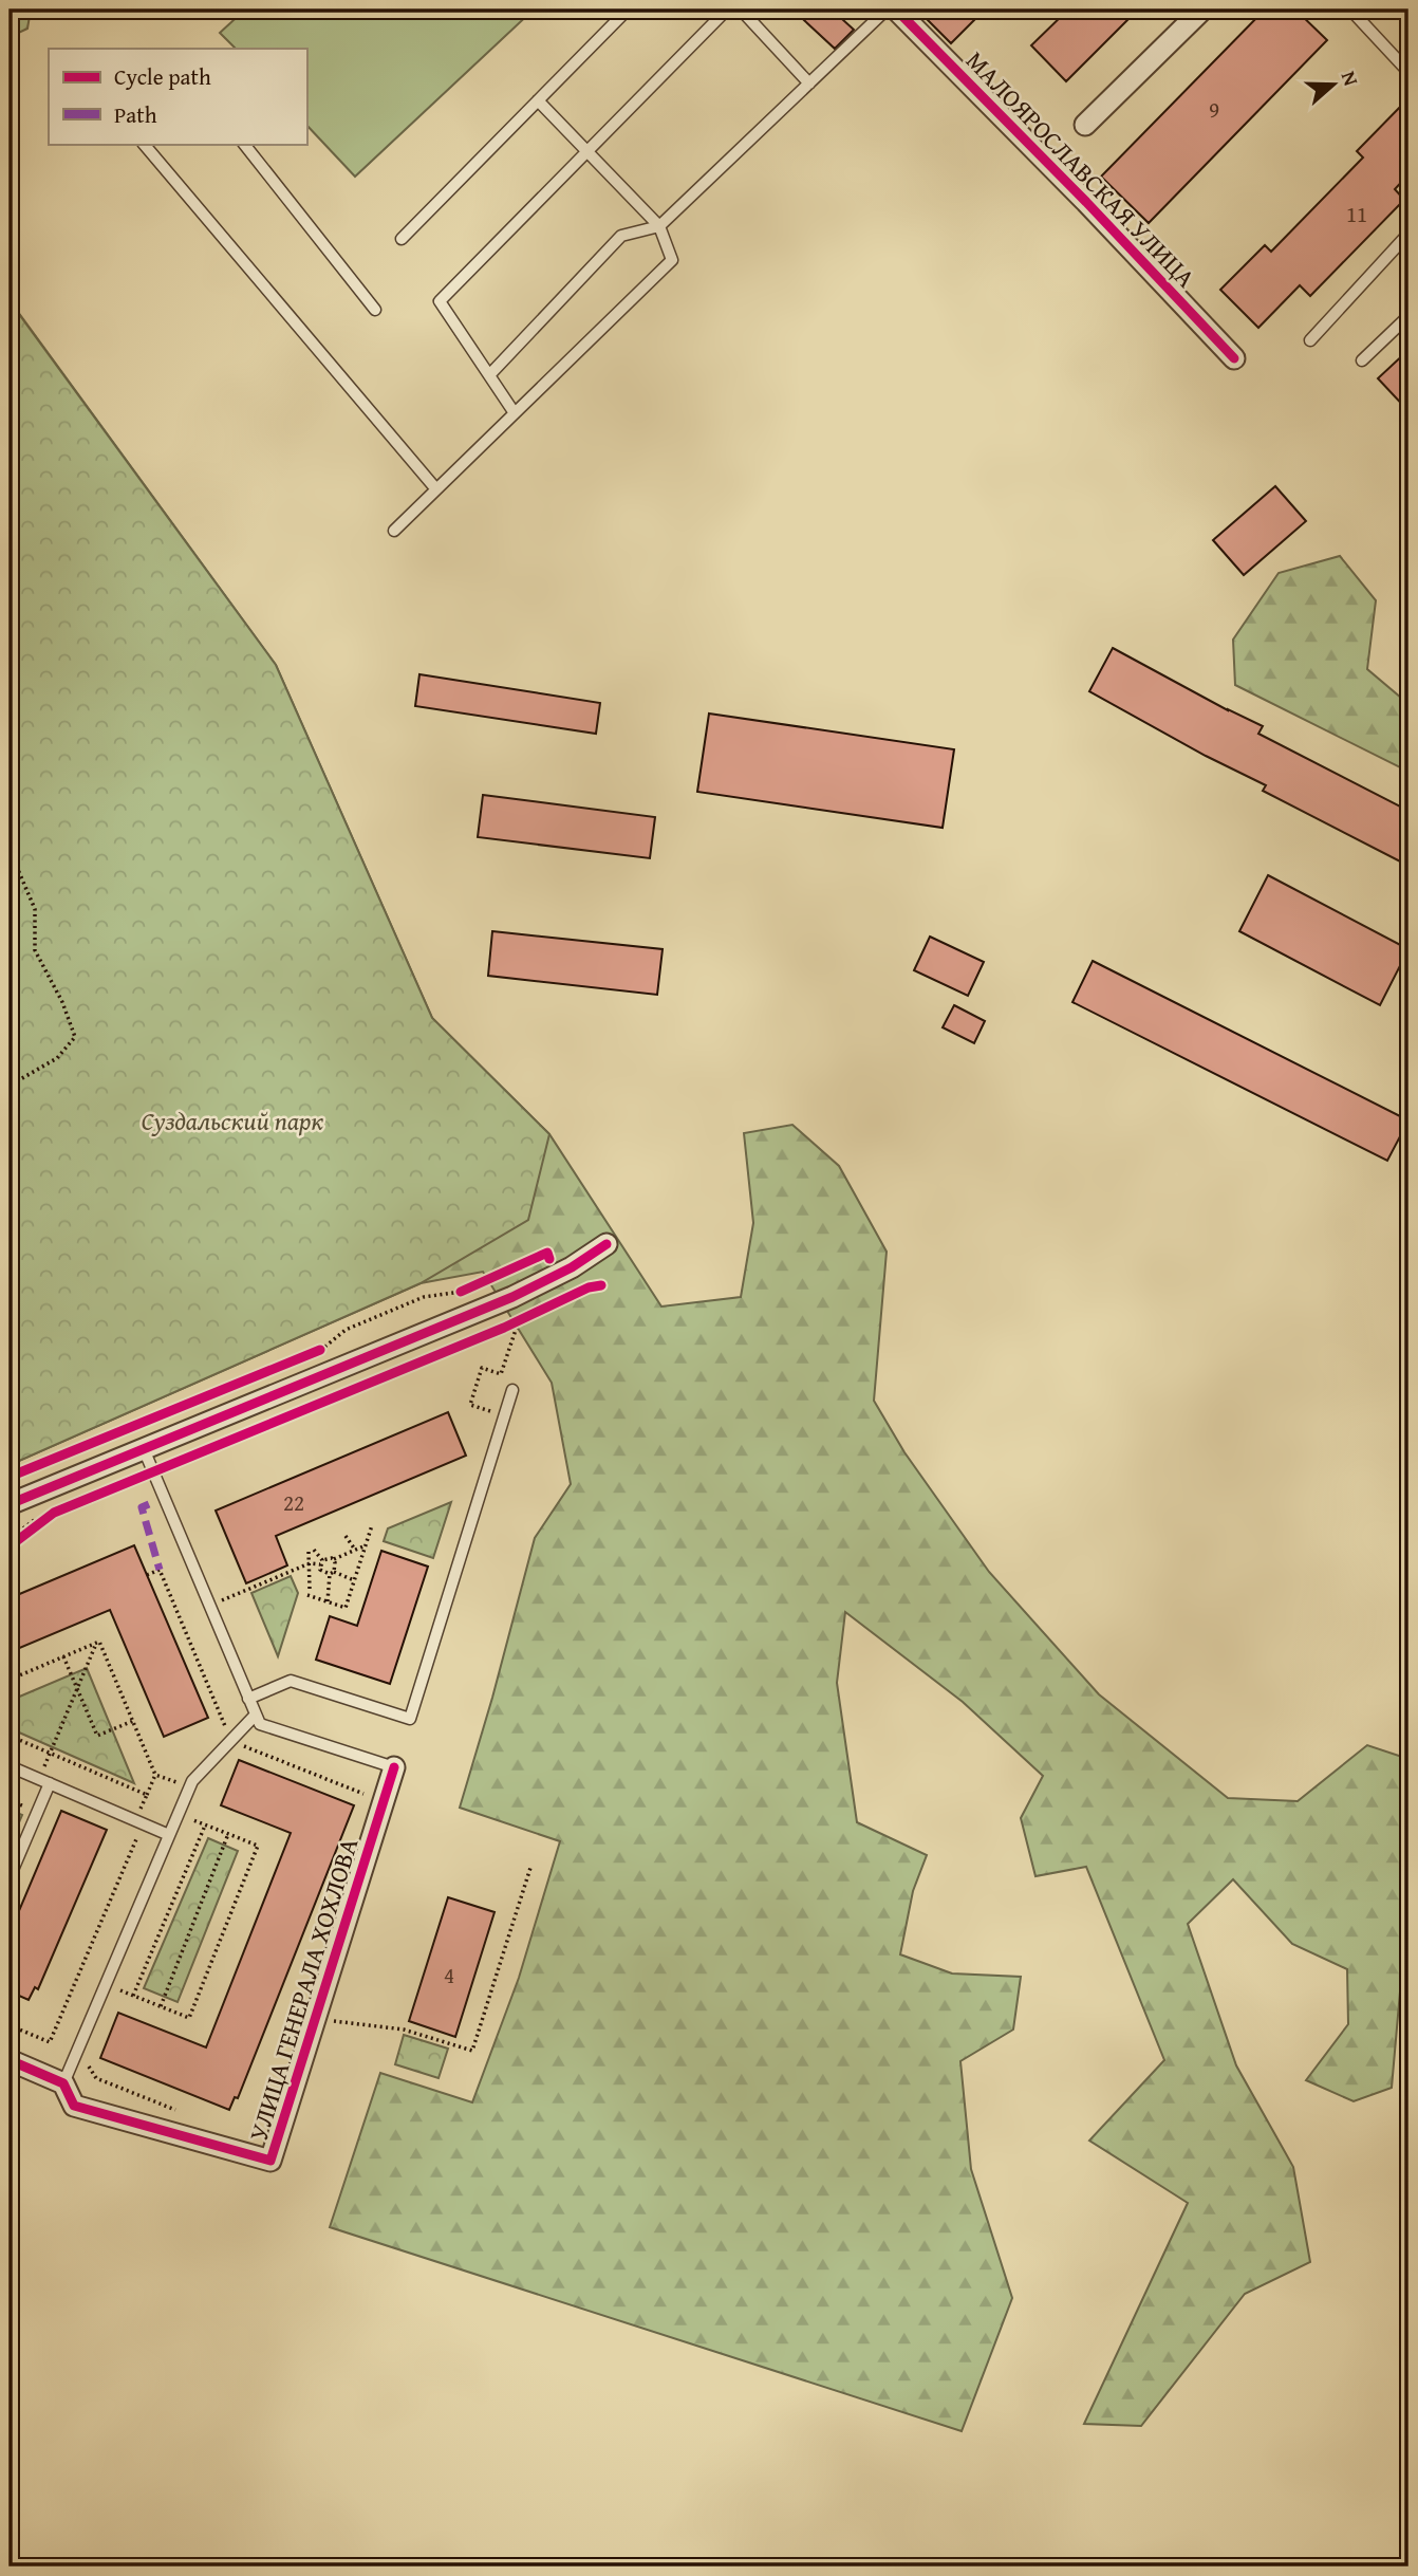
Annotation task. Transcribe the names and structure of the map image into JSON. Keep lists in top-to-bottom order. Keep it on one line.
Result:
{"streets":{"street":["МАЛОЯРОСЛАВСКАЯ УЛИЦА","УЛИЦА ГЕНЕРАЛА ХОХЛОВА"]},"parks":["Суздальский парк"],"house_numbers":["9","11","22","4"],"legend":["Cycle path","Path"],"north":"right"}
